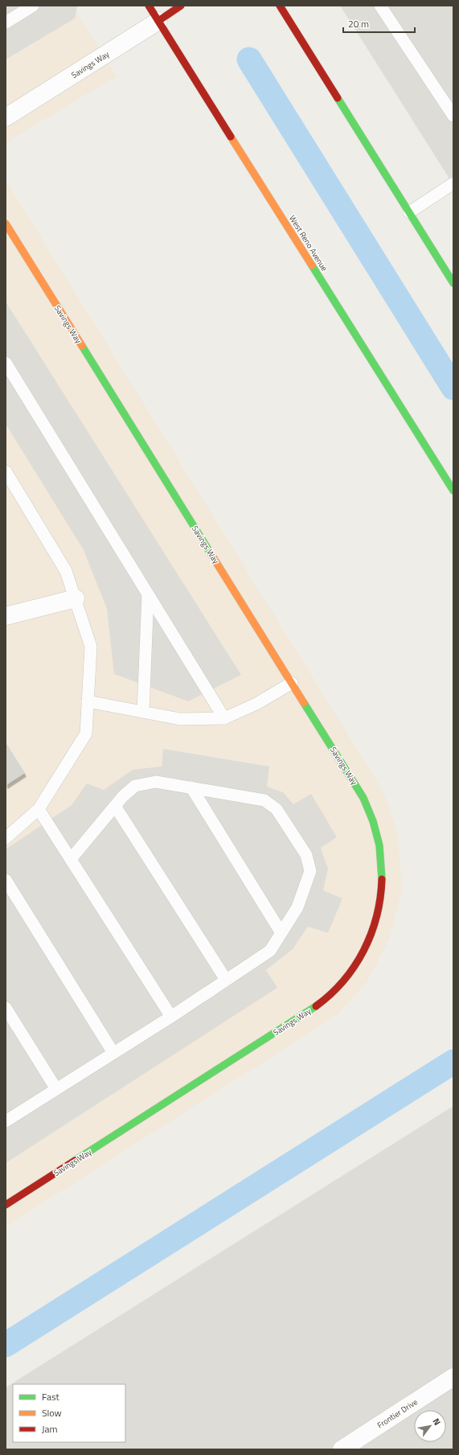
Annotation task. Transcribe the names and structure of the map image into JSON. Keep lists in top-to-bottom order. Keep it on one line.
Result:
{"streets":{"street":["Savings Way","West Reno Avenue","Frontier Drive"]},"crossings":[["Savings Way","West Reno Avenue"]],"legend":["Fast","Slow","Jam"],"scale_bar":"20 m","north":"top right"}
